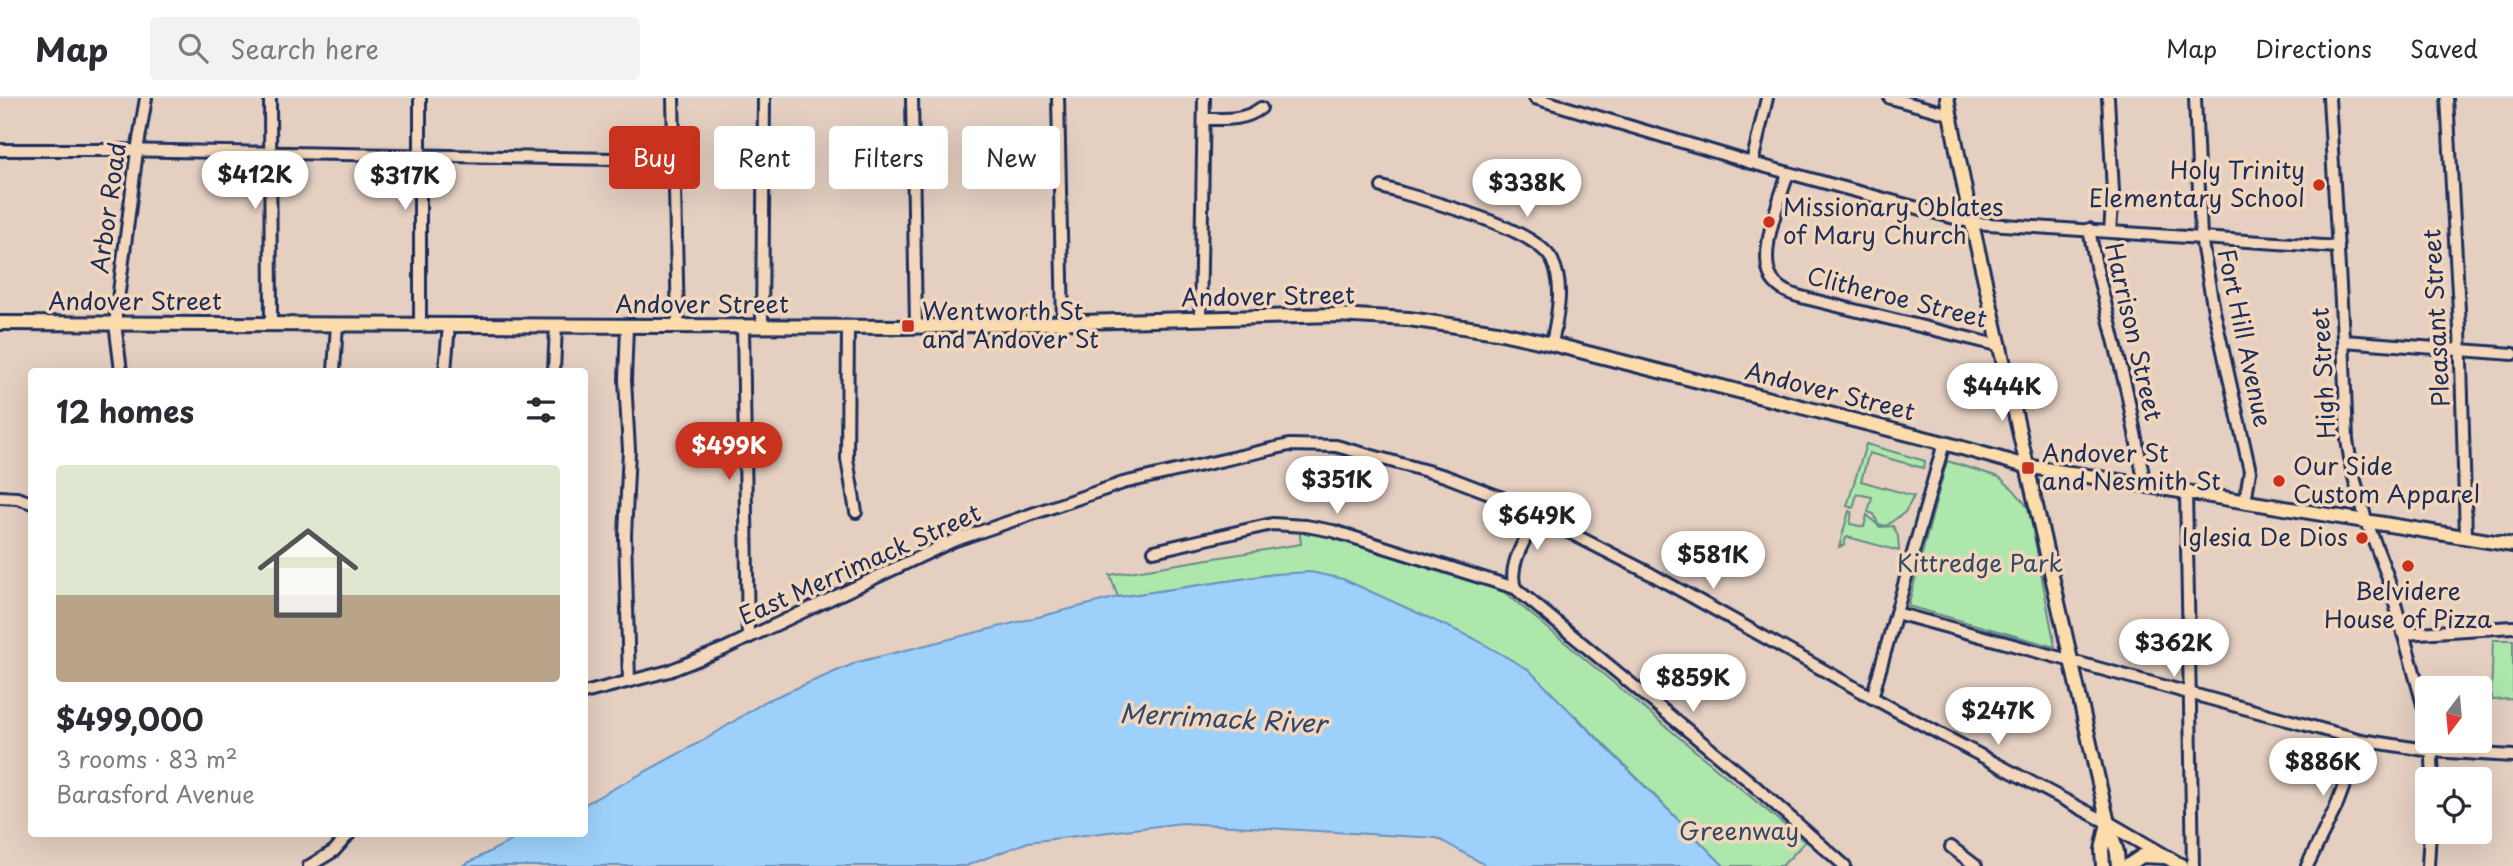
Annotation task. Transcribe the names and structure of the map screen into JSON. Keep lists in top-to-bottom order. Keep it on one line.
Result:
{"streets":{"main road":["Andover Street","East Merrimack Street"],"street":["Arbor Road","Clitheroe Street","Pleasant Street","Harrison Street","Fort Hill Avenue","High Street"]},"crossings":[["Arbor Road","Andover Street"],["Andover Street","Pleasant Street"],["Andover Street","Harrison Street"],["Andover Street","Fort Hill Avenue"],["Andover Street","High Street"]],"water":["Merrimack River"],"parks":["Kittredge Park","Greenway"],"places":{"other":["Holy Trinity Elementary School","Missionary Oblates of Mary Church","Our Side Custom Apparel","Iglesia De Dios","Belvidere House of Pizza"],"transit":["Wentworth St and Andover St","Andover St and Nesmith St"]},"north":"bottom","page":{"header":"Map","search":"Search here","nav":["Map","Directions","Saved"],"chip":["Buy","Rent","Filters","New"],"price":["$412K","$317K","$338K","$444K","$499K","$351K","$649K","$581K","$362K","$859K","$247K","$886K"],"heading":"12 homes","list":[{"name":"$499,000","note":"3 rooms · 83 m² · Barasford Avenue"}]}}
